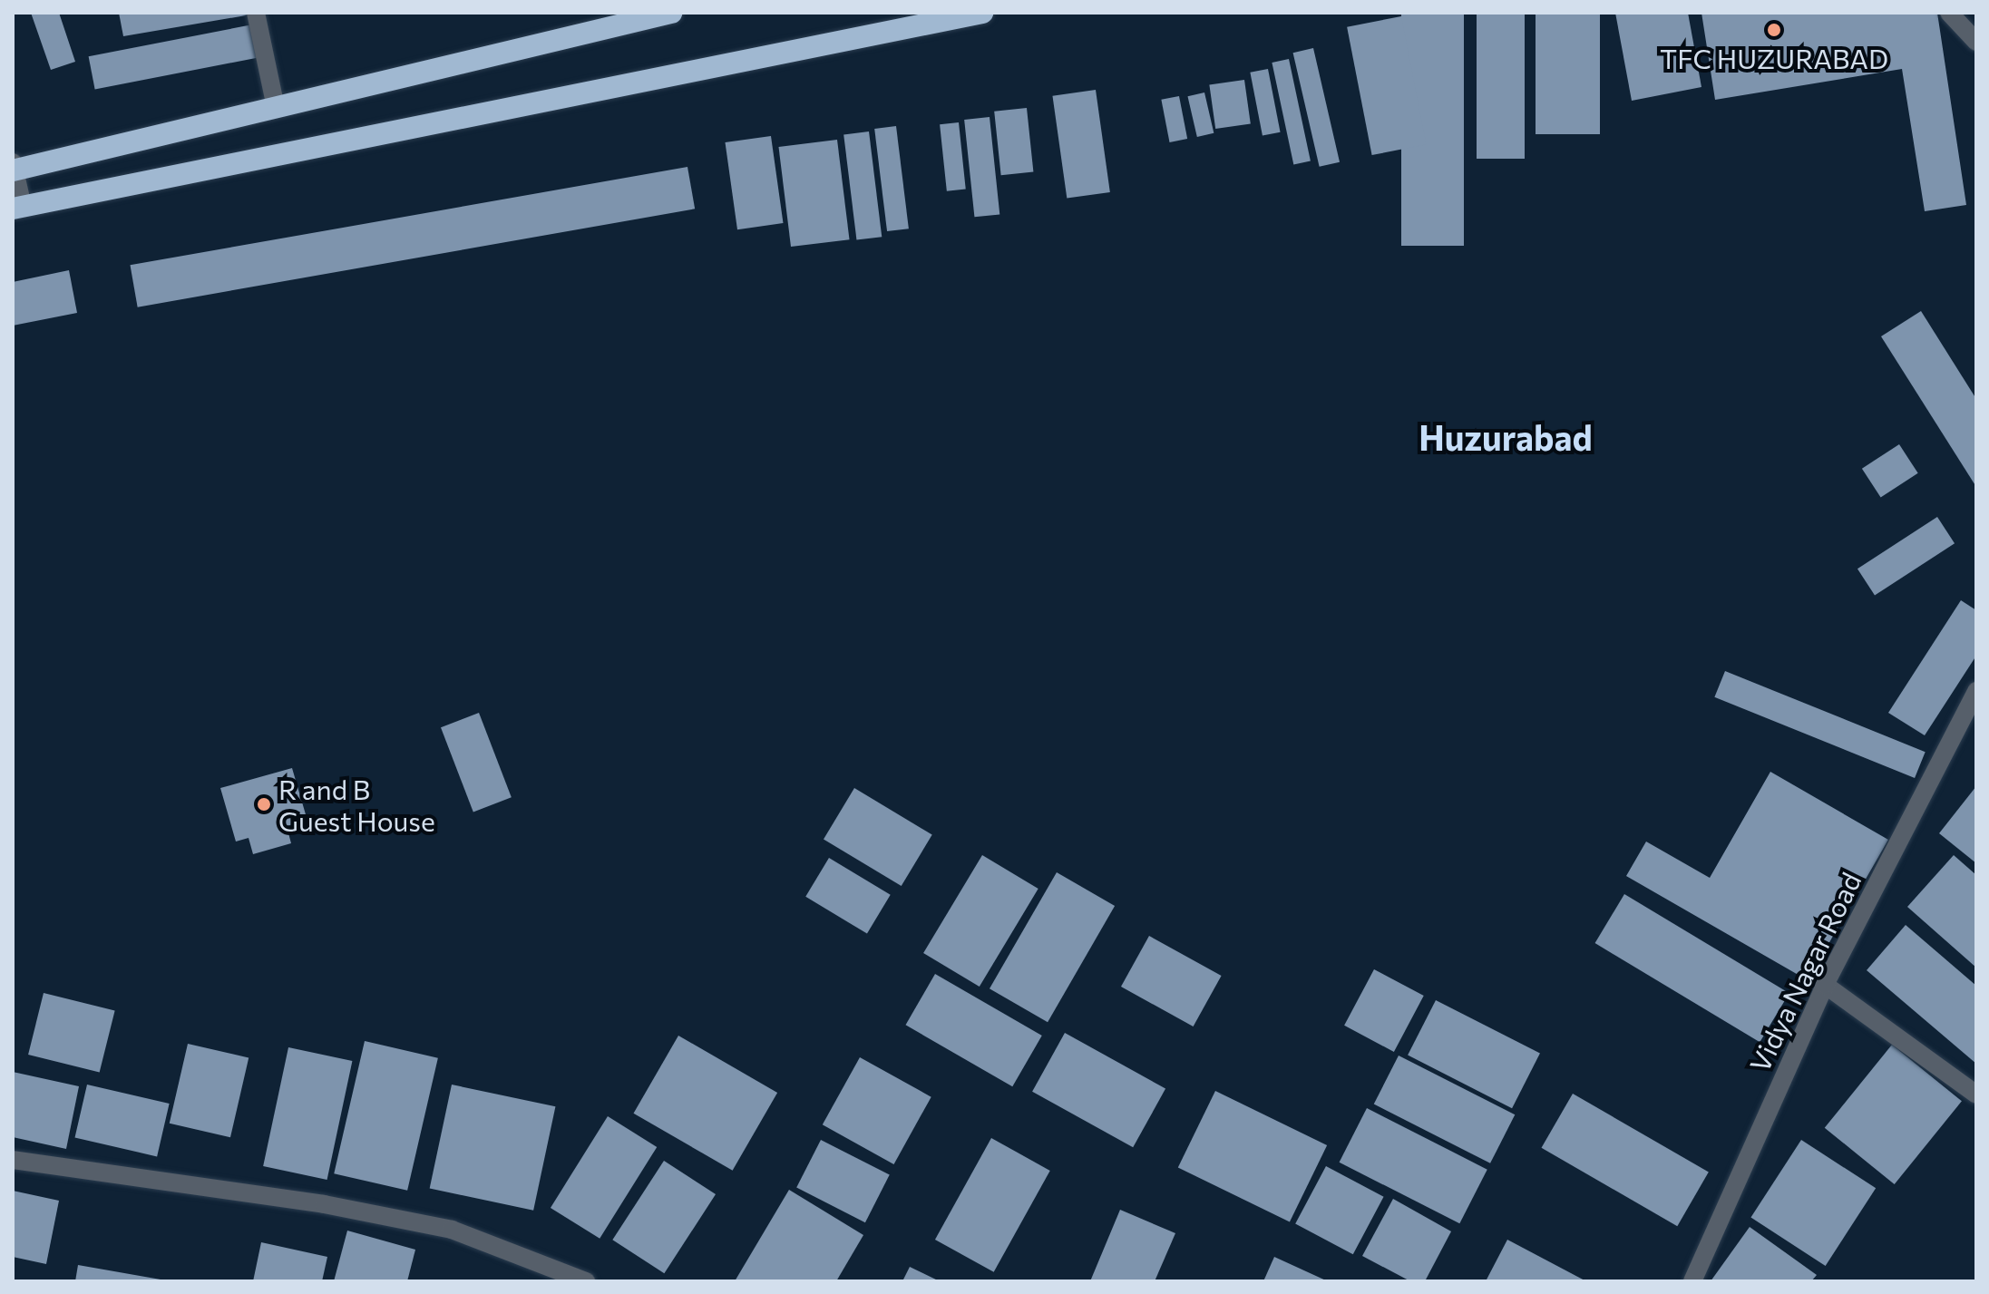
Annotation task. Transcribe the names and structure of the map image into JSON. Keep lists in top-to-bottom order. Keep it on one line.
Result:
{"streets":{"street":["Vidya Nagar Road"]},"districts":["Huzurabad"],"places":["TFC HUZURABAD","R and B Guest House"]}
